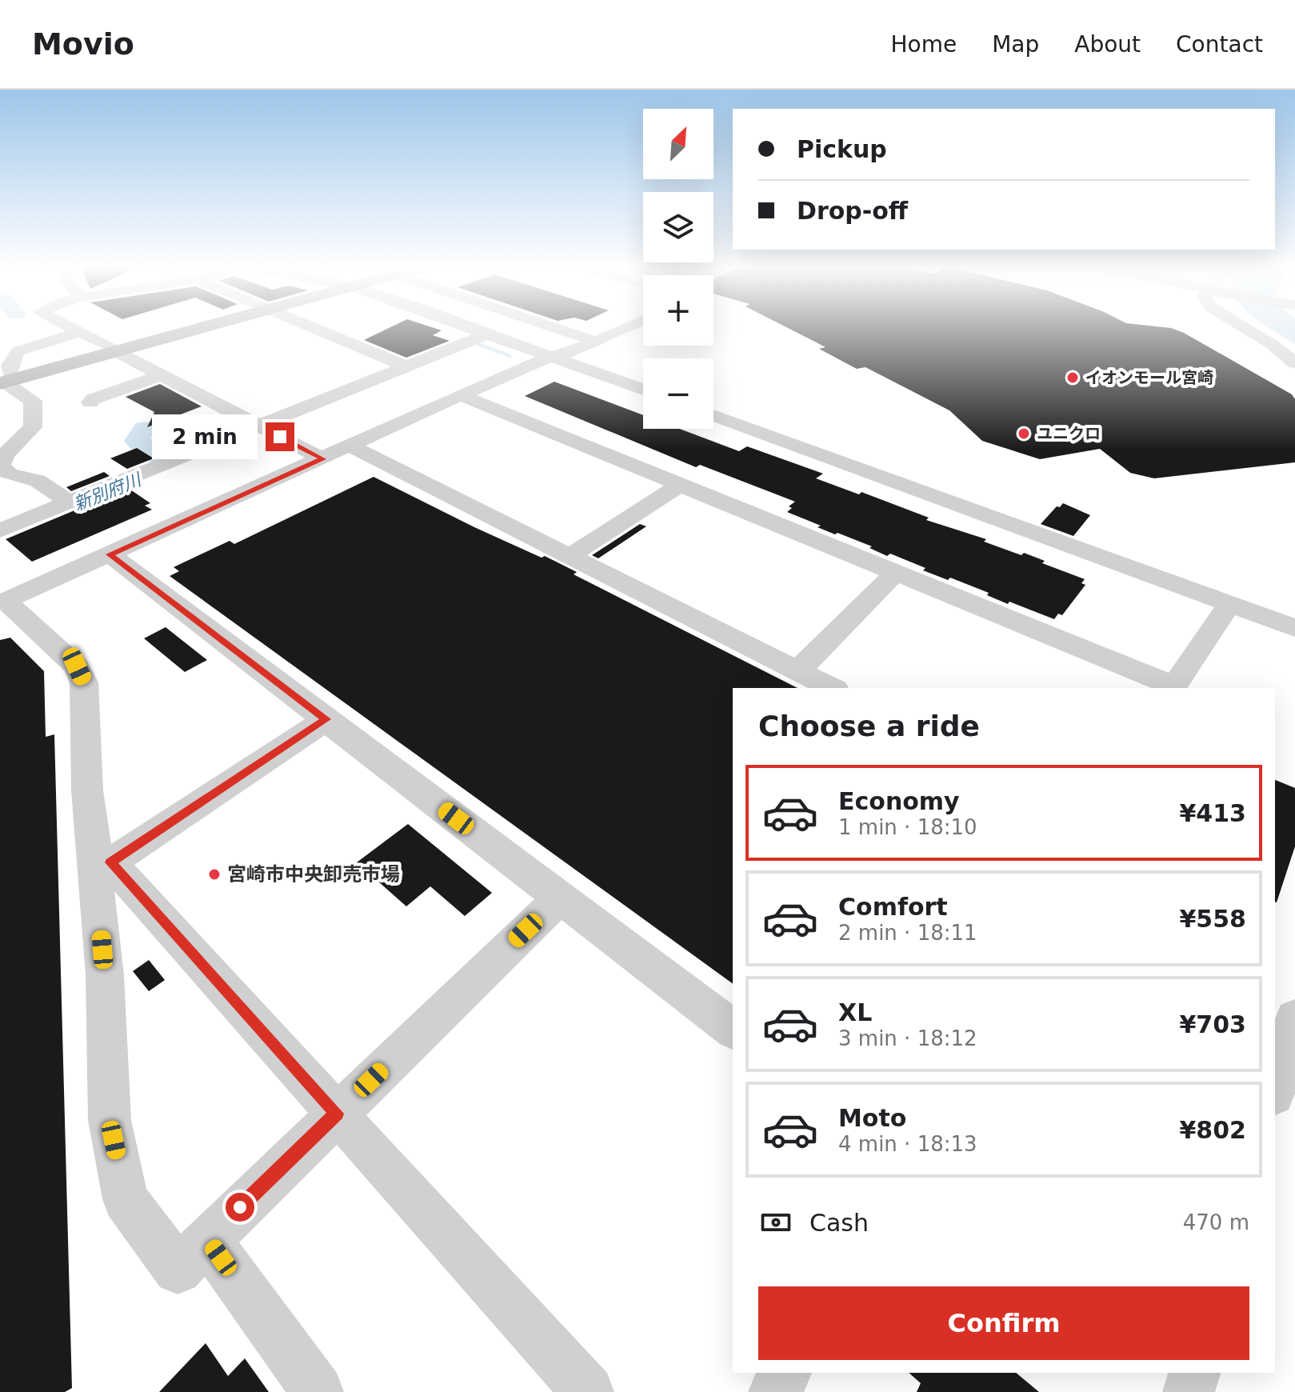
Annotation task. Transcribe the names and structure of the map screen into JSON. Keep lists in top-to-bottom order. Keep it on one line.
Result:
{"water":["新別府川"],"places":["イオンモール宮崎","ユニクロ","宮崎市中央卸売市場"],"north":"top right","page":{"header":"Movio","nav":["Home","Map","About","Contact"],"map_buttons":["+","−"],"banner":["Pickup","Drop-off"],"bubble":"2 min","heading":"Choose a ride","list":[{"name":"Economy","note":"1 min · 18:10","value":"¥413"},{"name":"Comfort","note":"2 min · 18:11","value":"¥558"},{"name":"XL","note":"3 min · 18:12","value":"¥703"},{"name":"Moto","note":"4 min · 18:13","value":"¥802"}],"pay":["Cash","470 m"],"buttons":"Confirm"}}
